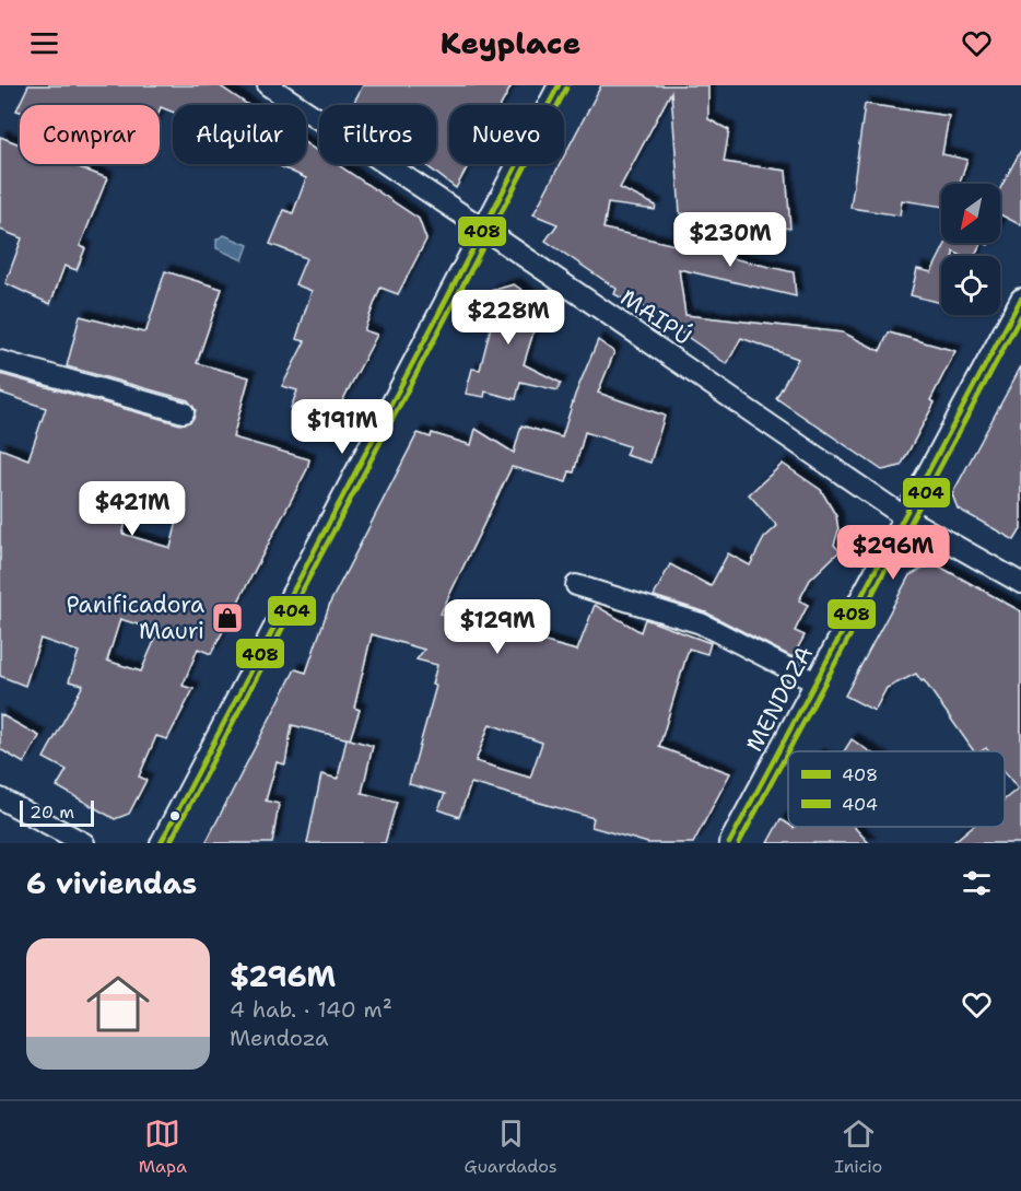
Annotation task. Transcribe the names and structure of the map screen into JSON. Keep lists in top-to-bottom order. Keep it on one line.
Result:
{"streets":{"street":["MAIPÚ","MENDOZA"]},"crossings":[["MAIPÚ","MENDOZA"]],"places":{"shop":["Panificadora Mauri"]},"lines":["transit line 408","transit line 404"],"legend":["408","404"],"scale_bar":"20 m","north":"bottom left","page":{"header":"Keyplace","chip":["Comprar","Alquilar","Filtros","Nuevo"],"price":["$230M","$228M","$191M","$421M","$296M","$129M"],"scale":"20 m","heading":"6 viviendas","list":[{"name":"$296M","note":"4 hab. · 140 m² · Mendoza"}],"tabs":["Mapa","Guardados","Inicio"]}}
